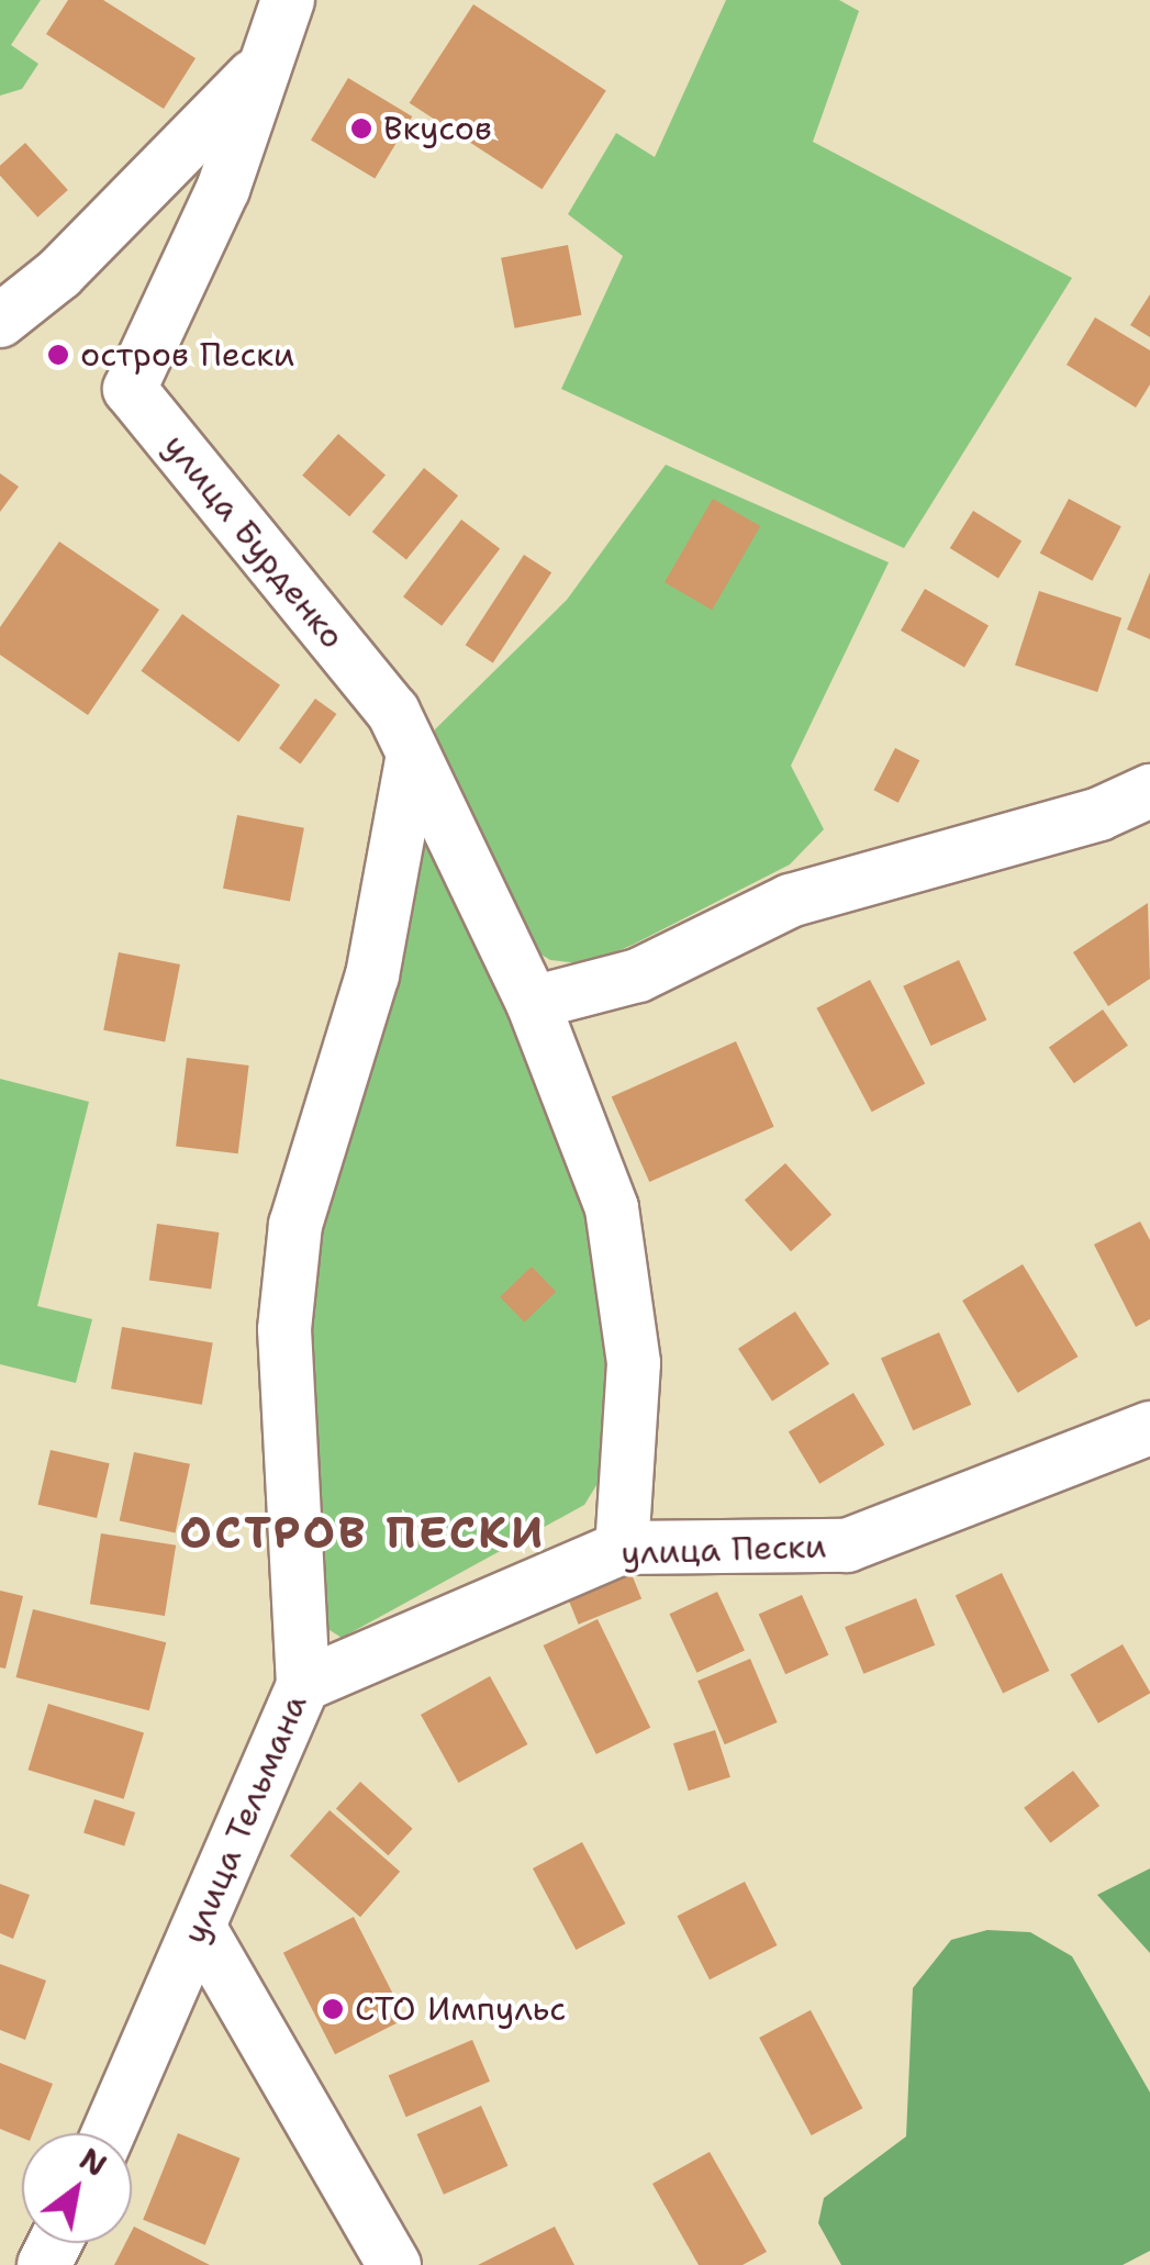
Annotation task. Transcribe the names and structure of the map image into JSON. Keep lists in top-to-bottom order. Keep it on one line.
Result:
{"streets":{"street":["улица Бурденко","улица Пески","улица Тельмана"]},"crossings":[["улица Бурденко","улица Пески"],["улица Бурденко","улица Тельмана"],["улица Пески","улица Тельмана"]],"districts":["ОСТРОВ ПЕСКИ"],"places":["Вкусов","остров Пески","СТО Импульс"],"north":"top right"}
